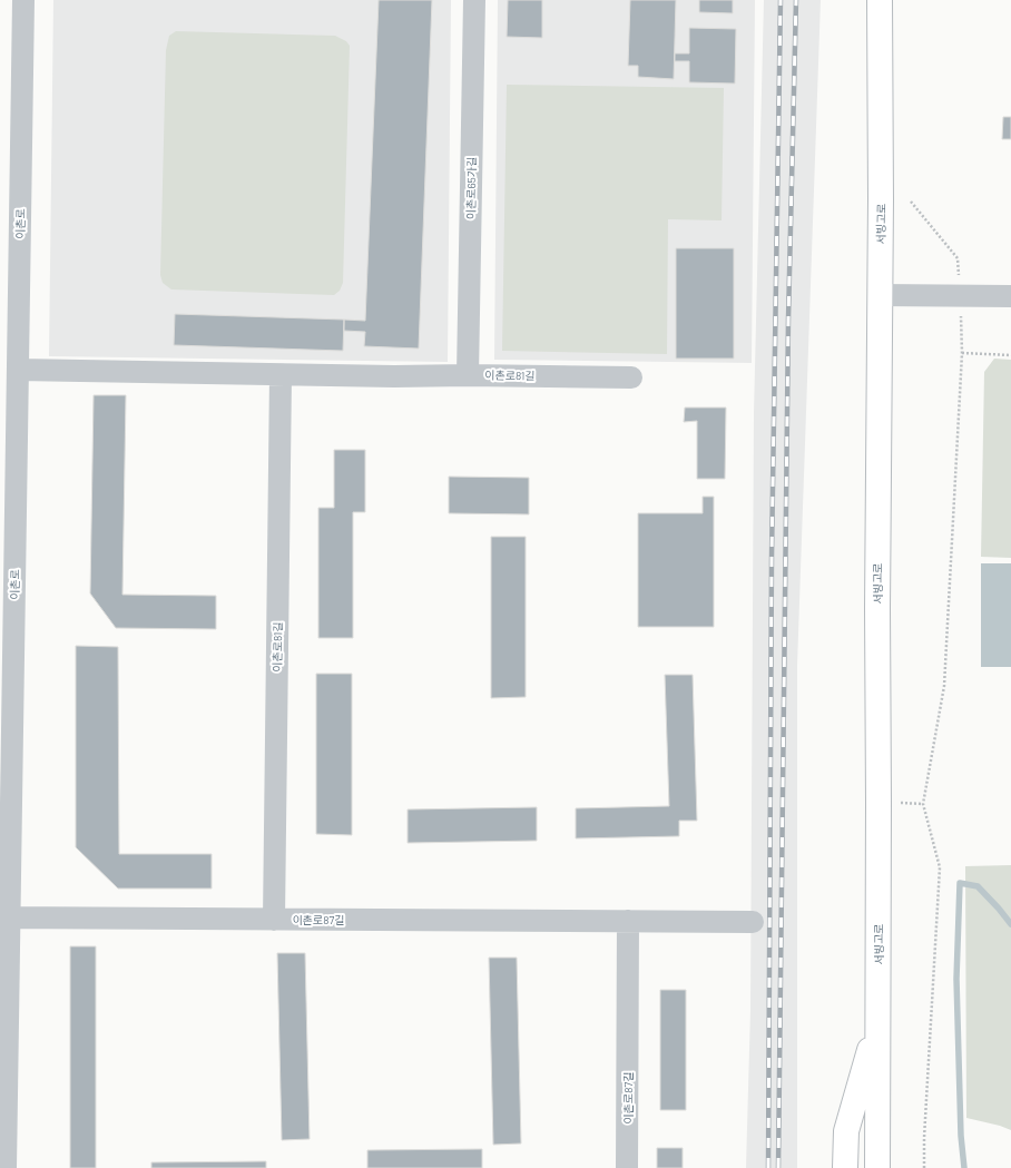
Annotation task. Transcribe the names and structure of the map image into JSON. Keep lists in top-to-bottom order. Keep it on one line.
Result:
{"streets":{"main road":["서빙고로"],"street":["이촌로65가길","이촌로","이촌로81길","이촌로87길"]},"crossings":[["이촌로65가길","이촌로81길"],["이촌로","이촌로81길"],["이촌로","이촌로87길"],["이촌로81길","이촌로87길"]]}
